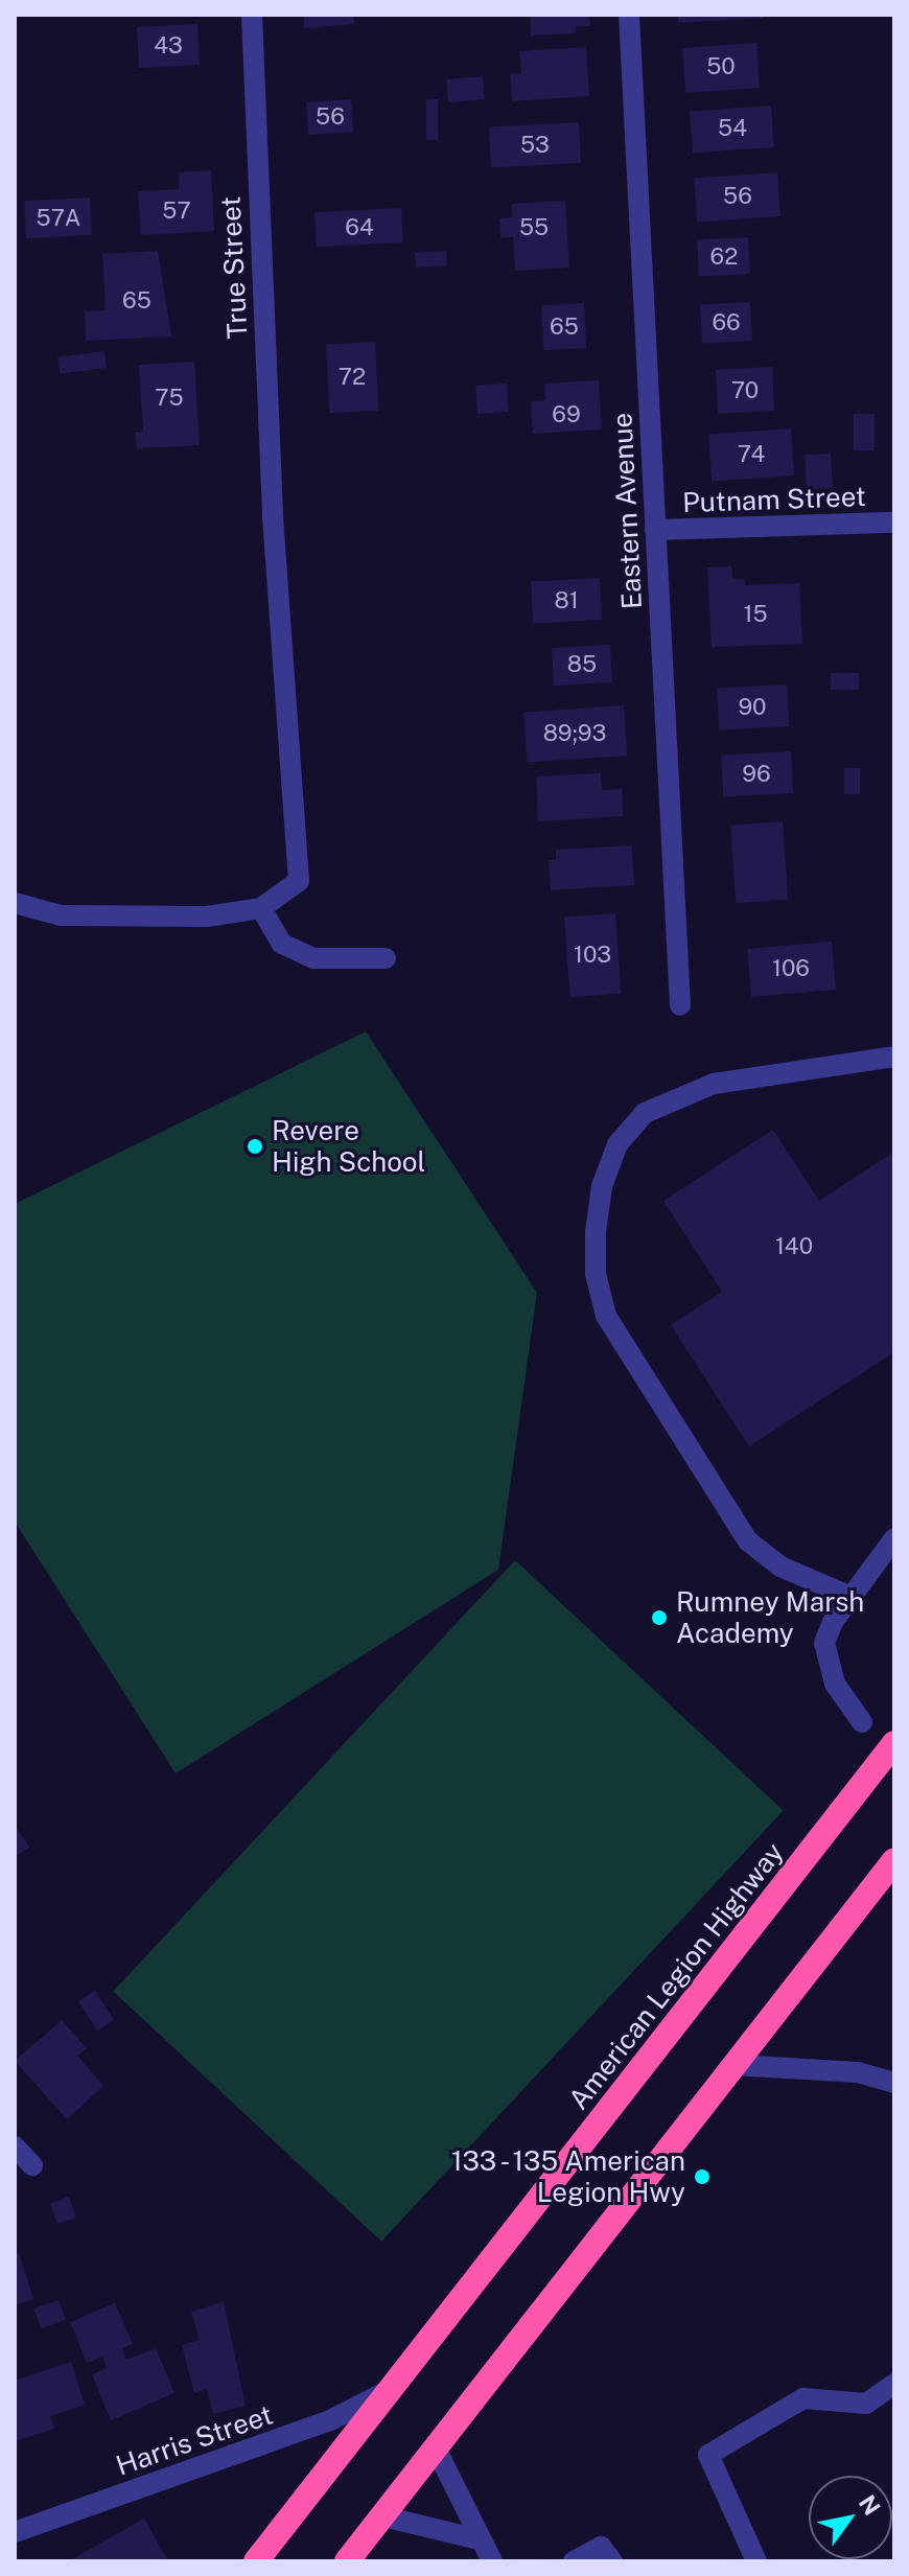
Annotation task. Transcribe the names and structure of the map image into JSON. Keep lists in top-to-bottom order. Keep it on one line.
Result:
{"streets":{"highway":["American Legion Highway"],"street":["True Street","Putnam Street","Eastern Avenue","Harris Street"]},"crossings":[["Putnam Street","Eastern Avenue"],["American Legion Highway","Harris Street"]],"places":["Revere High School","Rumney Marsh Academy","133 - 135 American Legion Hwy"],"house_numbers":["43","50","56","54","53","56","57","57A","64","55","62","65","66","65","72","70","75","69","74","81","15","85","90","89;93","96","103","106","140"],"north":"top right"}
